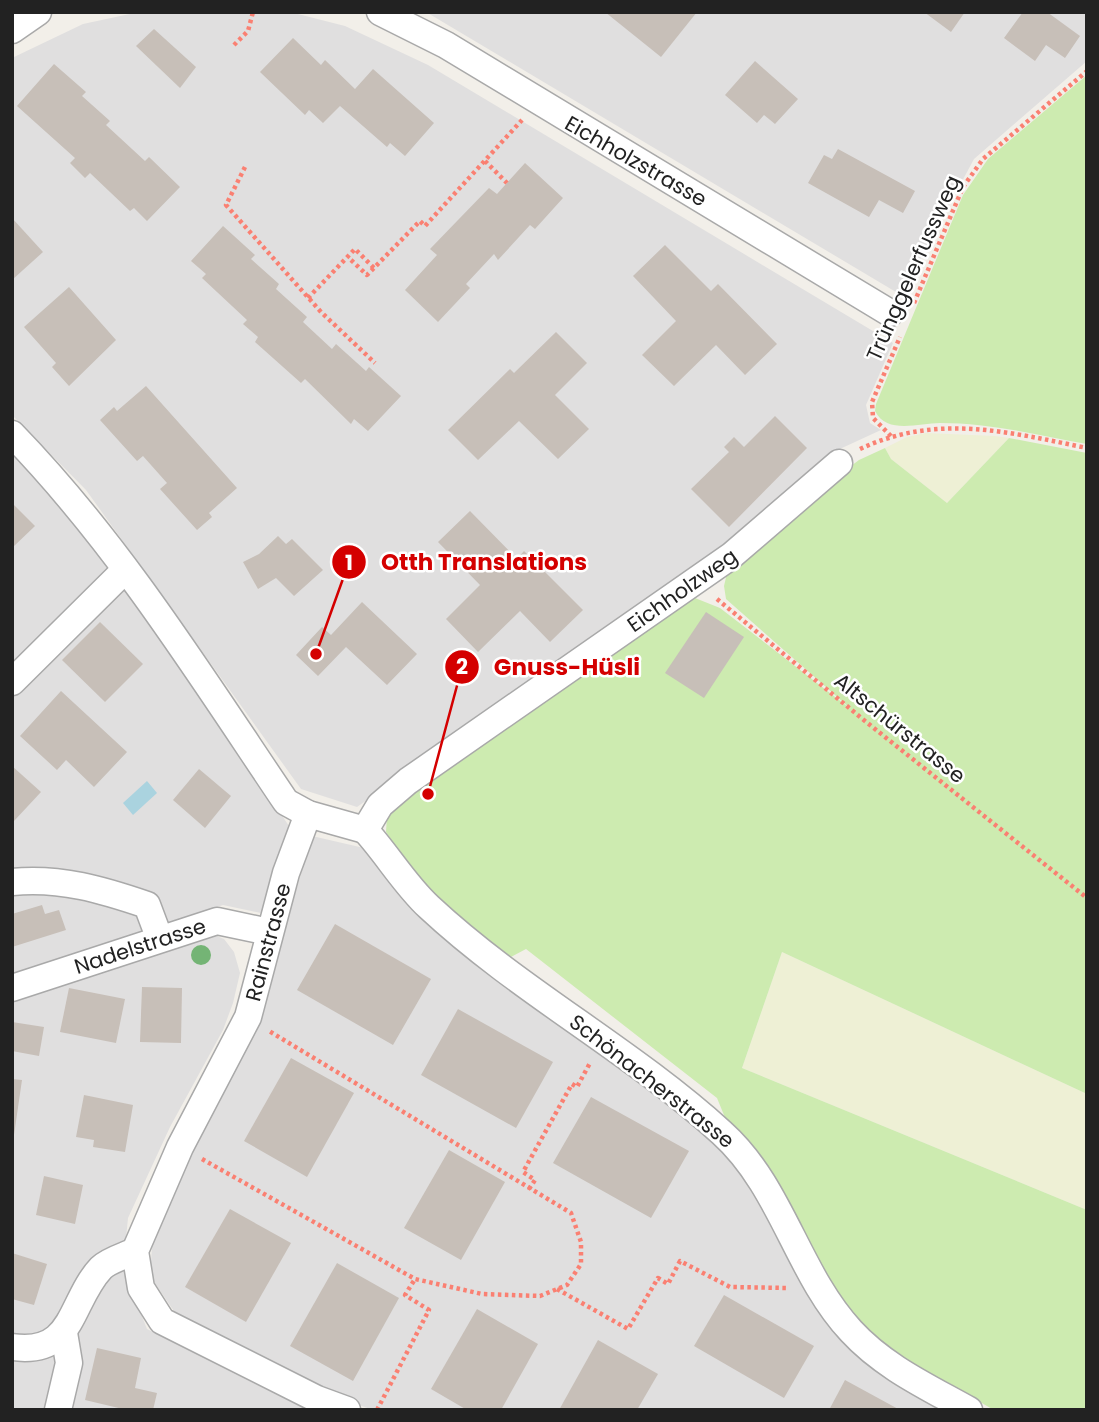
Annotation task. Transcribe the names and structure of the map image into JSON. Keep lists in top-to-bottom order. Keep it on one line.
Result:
{"streets":{"street":["Eichholzstrasse","Eichholzweg","Rainstrasse","Nadelstrasse","Schönacherstrasse"],"path":["Trünggelerfussweg","Altschürstrasse"]},"crossings":[["Eichholzstrasse","Trünggelerfussweg"],["Eichholzweg","Altschürstrasse"],["Eichholzweg","Schönacherstrasse"],["Rainstrasse","Nadelstrasse"]],"places":["Otth Translations","Gnuss-Hüsli"]}
